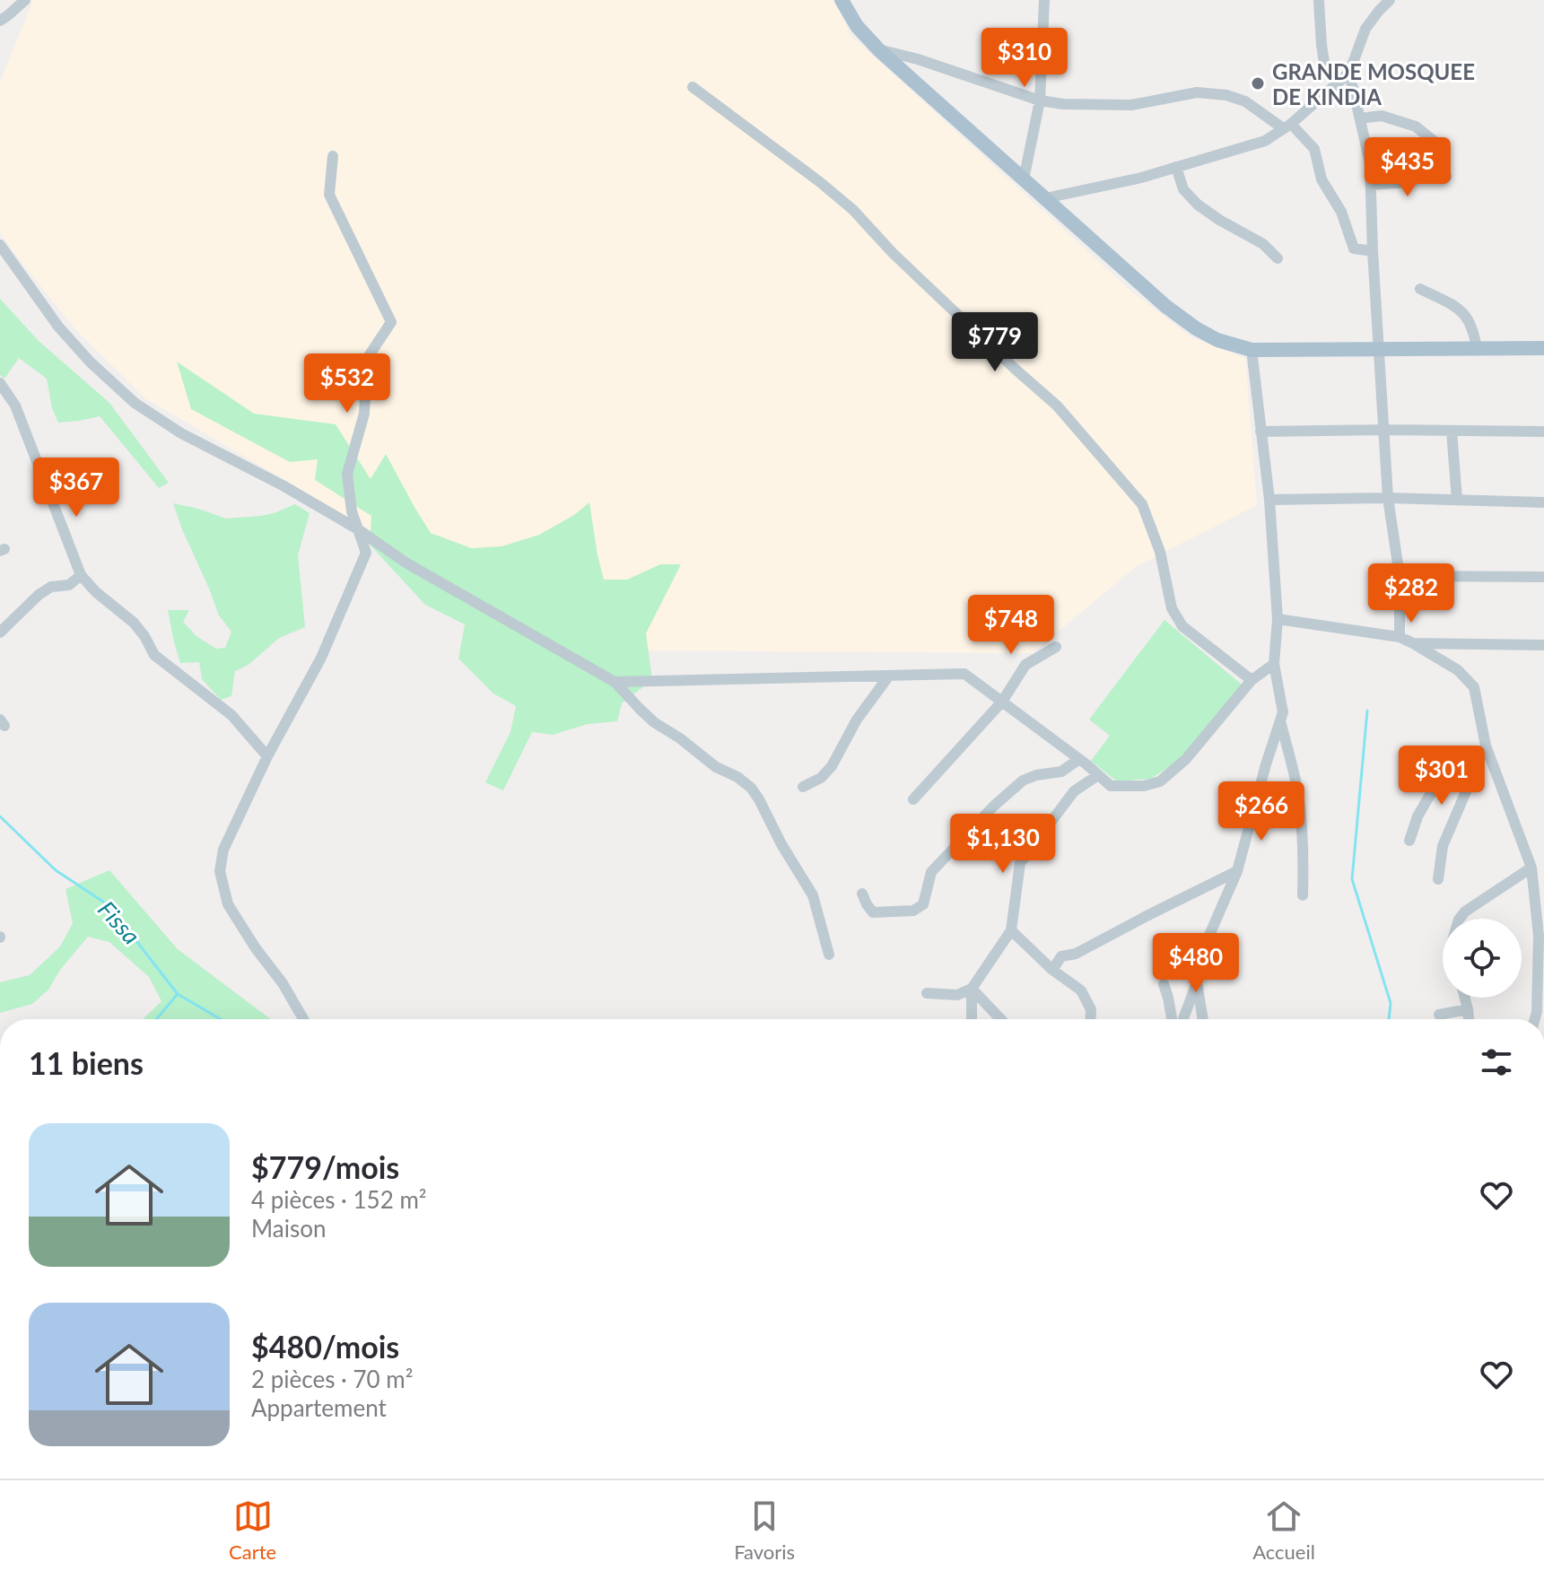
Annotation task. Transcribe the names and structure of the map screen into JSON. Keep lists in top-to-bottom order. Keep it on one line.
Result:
{"water":["Fissa"],"places":["GRANDE MOSQUEE DE KINDIA"],"page":{"price":["$310","$435","$779","$532","$367","$282","$748","$301","$266","$1,130","$480"],"heading":"11 biens","list":[{"name":"$779/mois","note":"4 pièces · 152 m² · Maison"},{"name":"$480/mois","note":"2 pièces · 70 m² · Appartement"}],"tabs":["Carte","Favoris","Accueil"]}}
